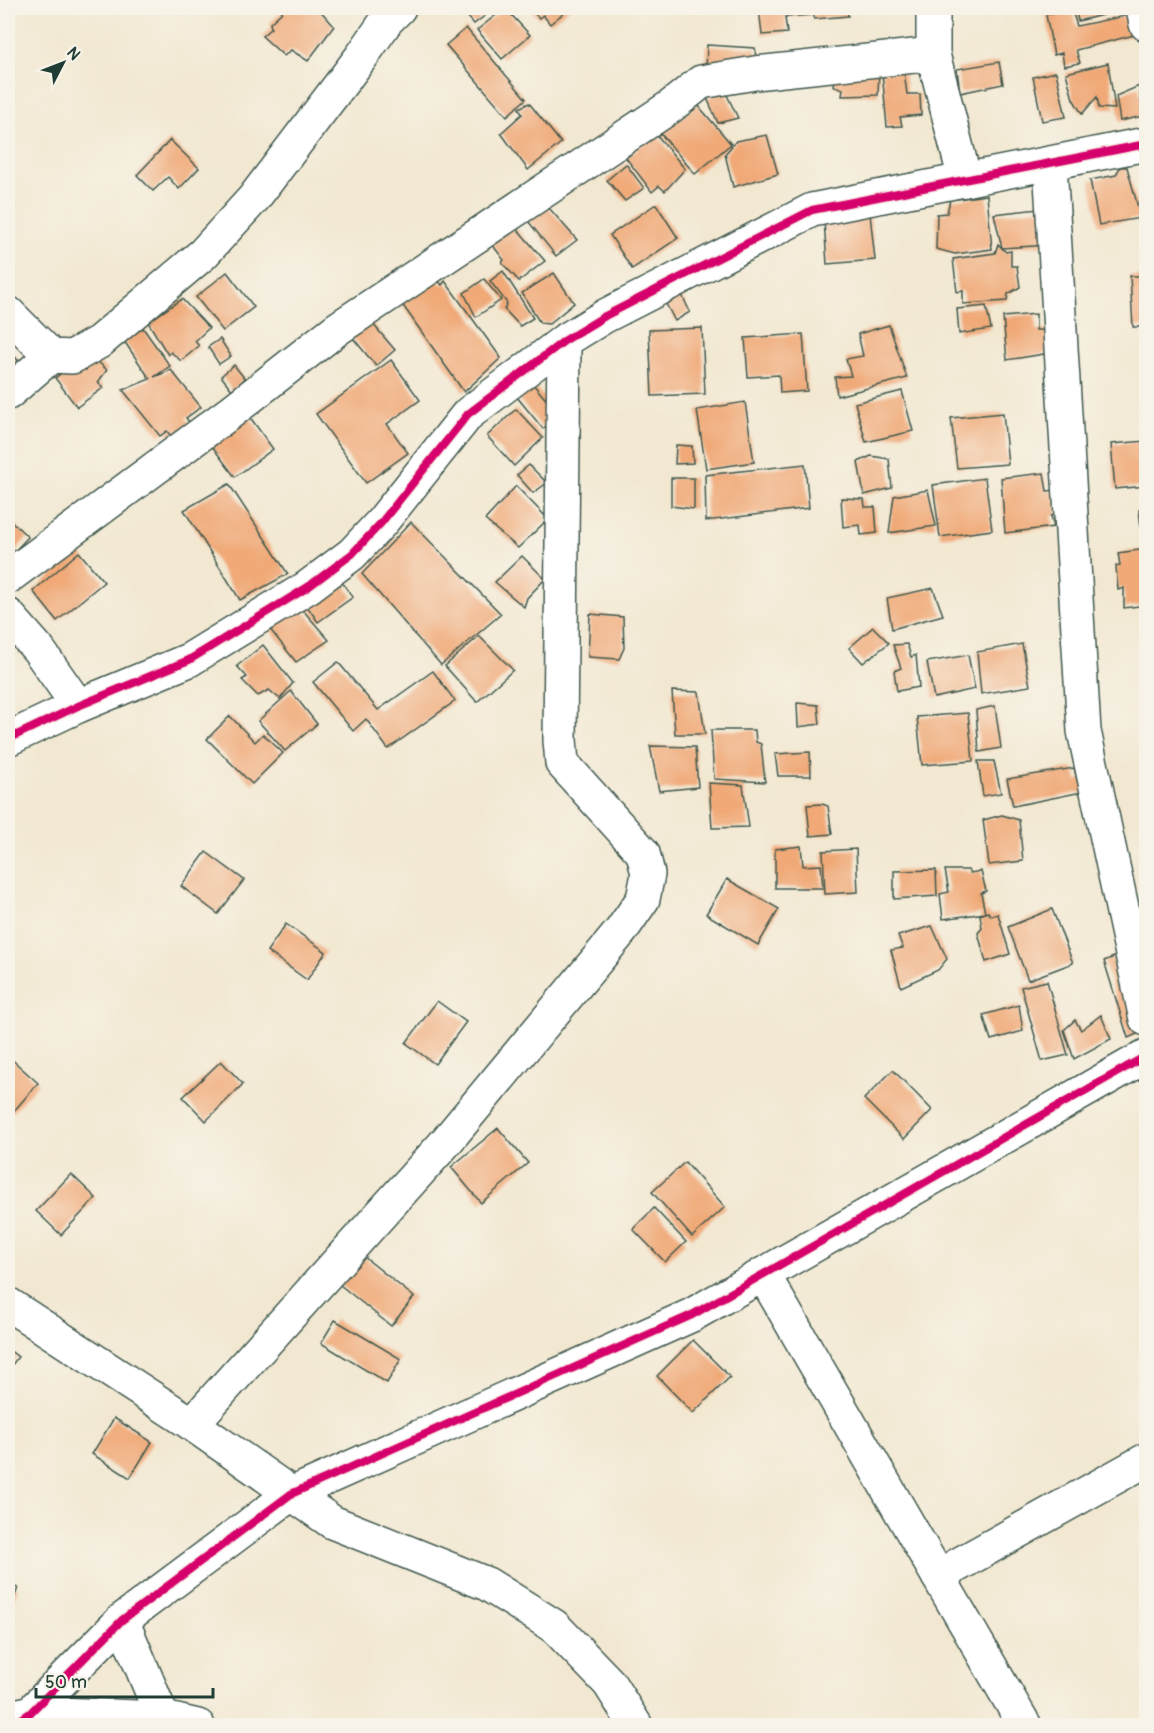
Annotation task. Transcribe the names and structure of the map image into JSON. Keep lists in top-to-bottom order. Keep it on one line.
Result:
{"scale_bar":"50 m","north":"top right"}
